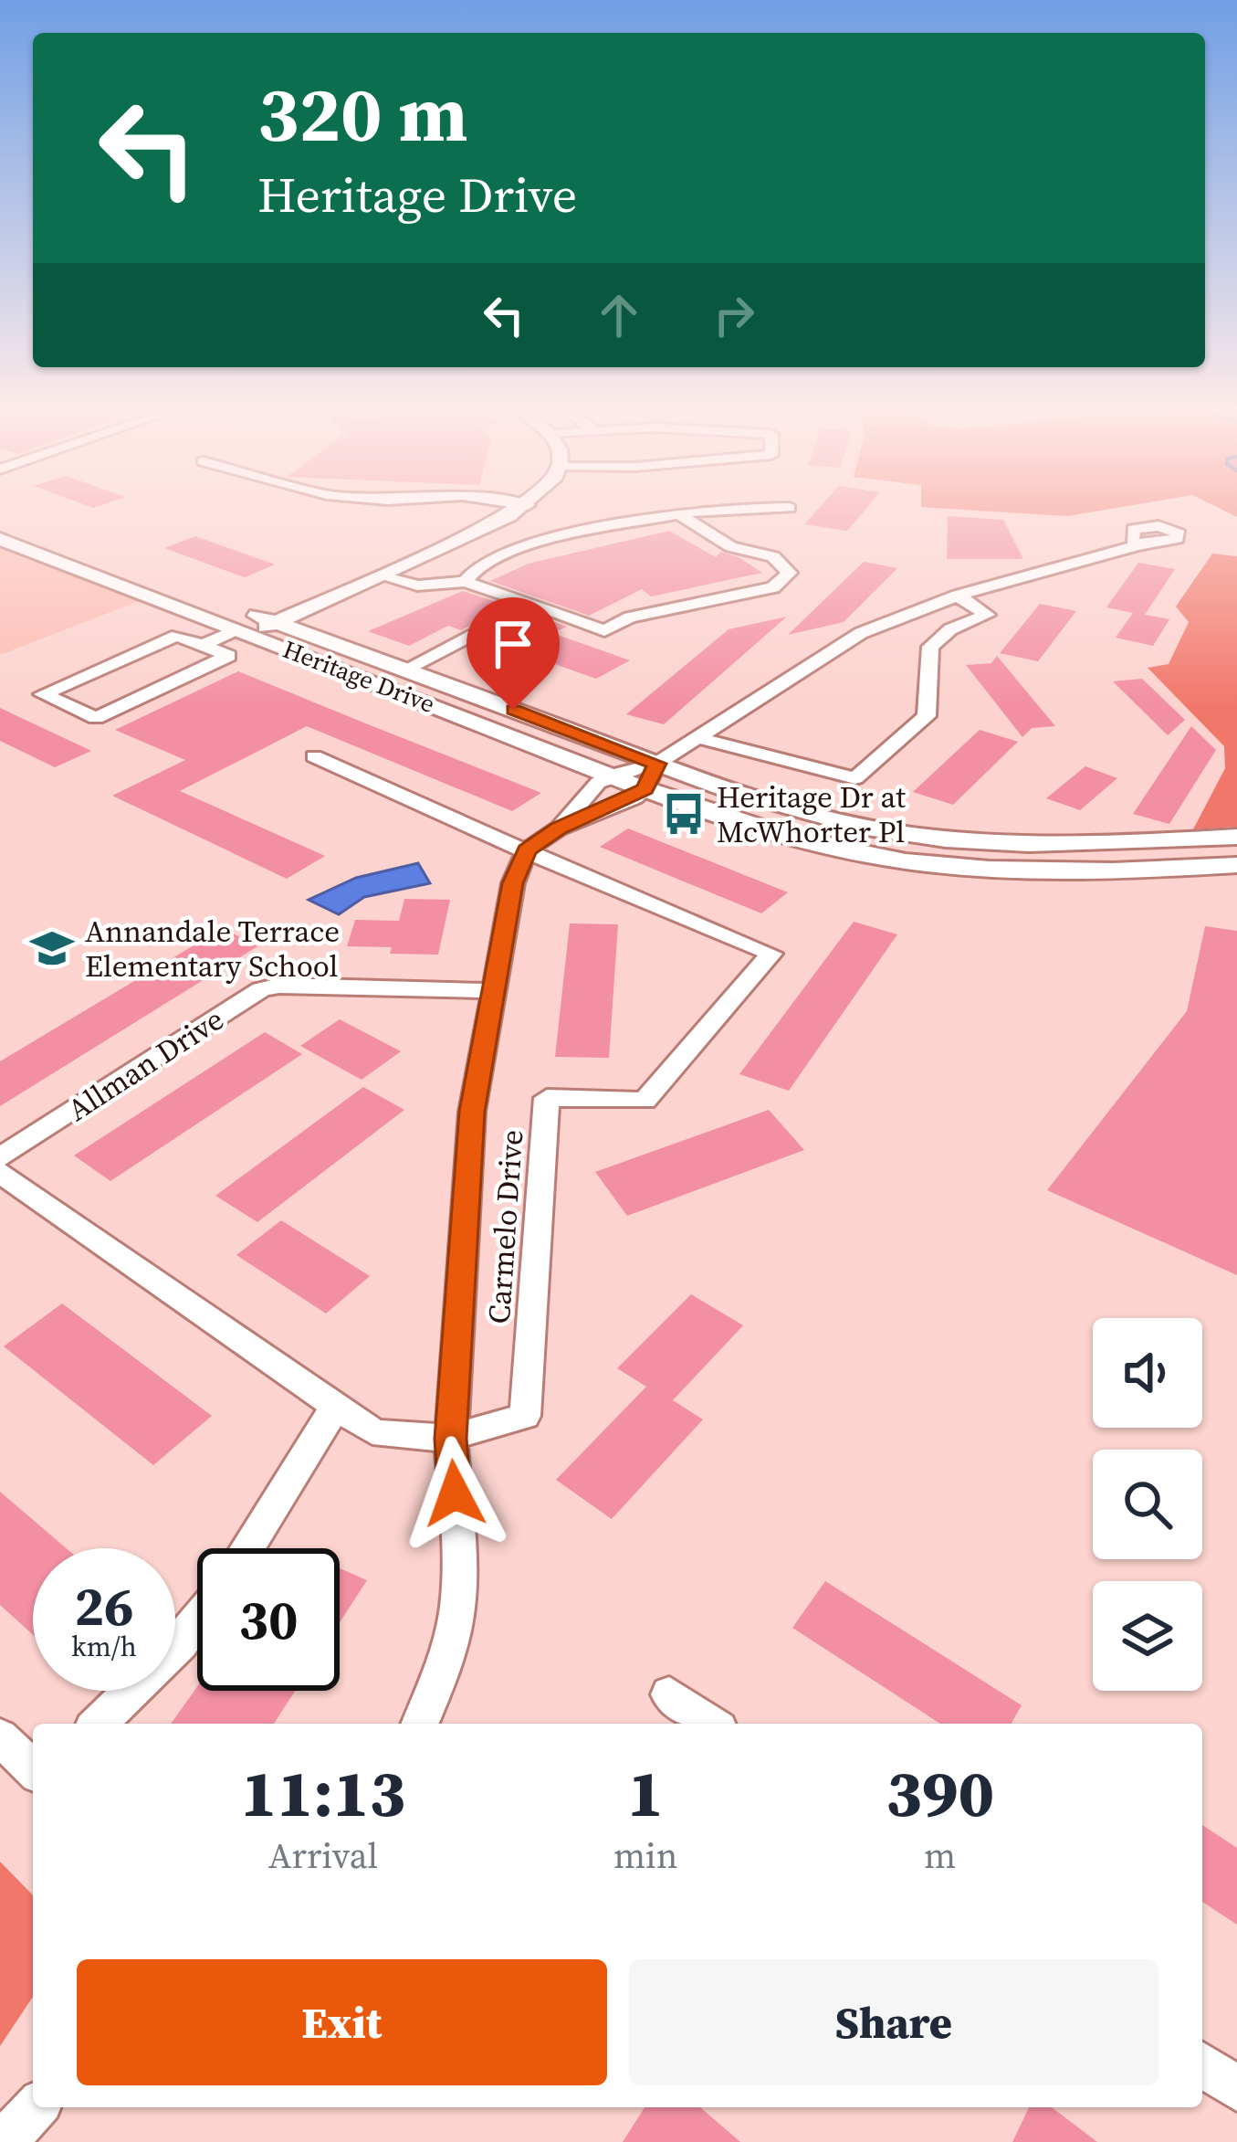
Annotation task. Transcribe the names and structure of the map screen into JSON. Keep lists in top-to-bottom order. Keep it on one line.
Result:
{"streets":{"street":["Heritage Drive","Allman Drive","Carmelo Drive"]},"places":{"bus stop":["Heritage Dr at McWhorter Pl"],"school or university":["Annandale Terrace Elementary School"]},"page":{"turn":["320 m","Heritage Drive"],"speed":"26 km/h","limit":"30","eta":["11:13","Arrival","1","min","390","m"],"buttons":["Exit","Share"]}}
